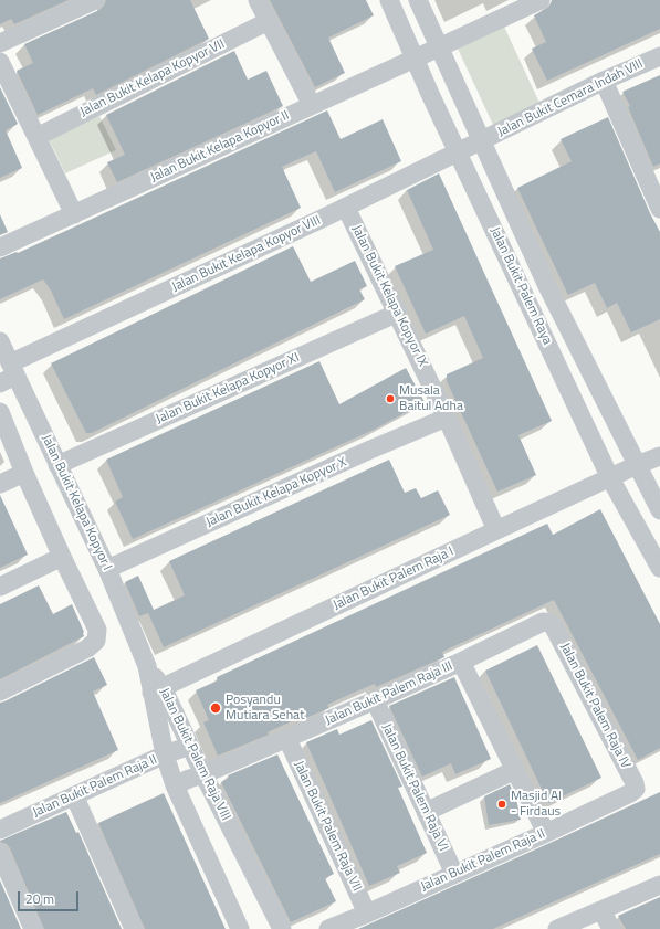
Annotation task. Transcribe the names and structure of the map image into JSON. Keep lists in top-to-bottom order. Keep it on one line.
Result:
{"streets":{"street":["Jalan Bukit Kelapa Kopyor VII","Jalan Bukit Cemara Indah VIII","Jalan Bukit Kelapa Kopyor II","Jalan Bukit Kelapa Kopyor VIII","Jalan Bukit Palem Raya","Jalan Bukit Kelapa Kopyor IX","Jalan Bukit Kelapa Kopyor XI","Jalan Bukit Kelapa Kopyor X","Jalan Bukit Kelapa Kopyor I","Jalan Bukit Palem Raja I","Jalan Bukit Palem Raja III","Jalan Bukit Palem Raja IV","Jalan Bukit Palem Raja VIII","Jalan Bukit Palem Raja II","Jalan Bukit Palem Raja VI","Jalan Bukit Palem Raja VII"]},"crossings":[["Jalan Bukit Cemara Indah VIII","Jalan Bukit Kelapa Kopyor VIII"],["Jalan Bukit Cemara Indah VIII","Jalan Bukit Palem Raya"],["Jalan Bukit Kelapa Kopyor II","Jalan Bukit Palem Raya"],["Jalan Bukit Kelapa Kopyor VIII","Jalan Bukit Palem Raya"],["Jalan Bukit Kelapa Kopyor VIII","Jalan Bukit Kelapa Kopyor IX"],["Jalan Bukit Kelapa Kopyor VIII","Jalan Bukit Kelapa Kopyor I"],["Jalan Bukit Palem Raya","Jalan Bukit Palem Raja I"],["Jalan Bukit Kelapa Kopyor IX","Jalan Bukit Kelapa Kopyor XI"],["Jalan Bukit Kelapa Kopyor IX","Jalan Bukit Kelapa Kopyor X"],["Jalan Bukit Kelapa Kopyor IX","Jalan Bukit Palem Raja I"],["Jalan Bukit Kelapa Kopyor XI","Jalan Bukit Kelapa Kopyor I"],["Jalan Bukit Kelapa Kopyor X","Jalan Bukit Kelapa Kopyor I"],["Jalan Bukit Kelapa Kopyor I","Jalan Bukit Palem Raja VIII"],["Jalan Bukit Palem Raja I","Jalan Bukit Palem Raja VIII"],["Jalan Bukit Palem Raja III","Jalan Bukit Palem Raja IV"],["Jalan Bukit Palem Raja III","Jalan Bukit Palem Raja VIII"],["Jalan Bukit Palem Raja III","Jalan Bukit Palem Raja VI"],["Jalan Bukit Palem Raja III","Jalan Bukit Palem Raja VII"],["Jalan Bukit Palem Raja IV","Jalan Bukit Palem Raja II"],["Jalan Bukit Palem Raja VIII","Jalan Bukit Palem Raja II"],["Jalan Bukit Palem Raja II","Jalan Bukit Palem Raja VI"],["Jalan Bukit Palem Raja II","Jalan Bukit Palem Raja VII"]],"places":["Musala Baitul Adha","Posyandu Mutiara Sehat","Masjid Al - Firdaus"],"scale_bar":"20 m"}
